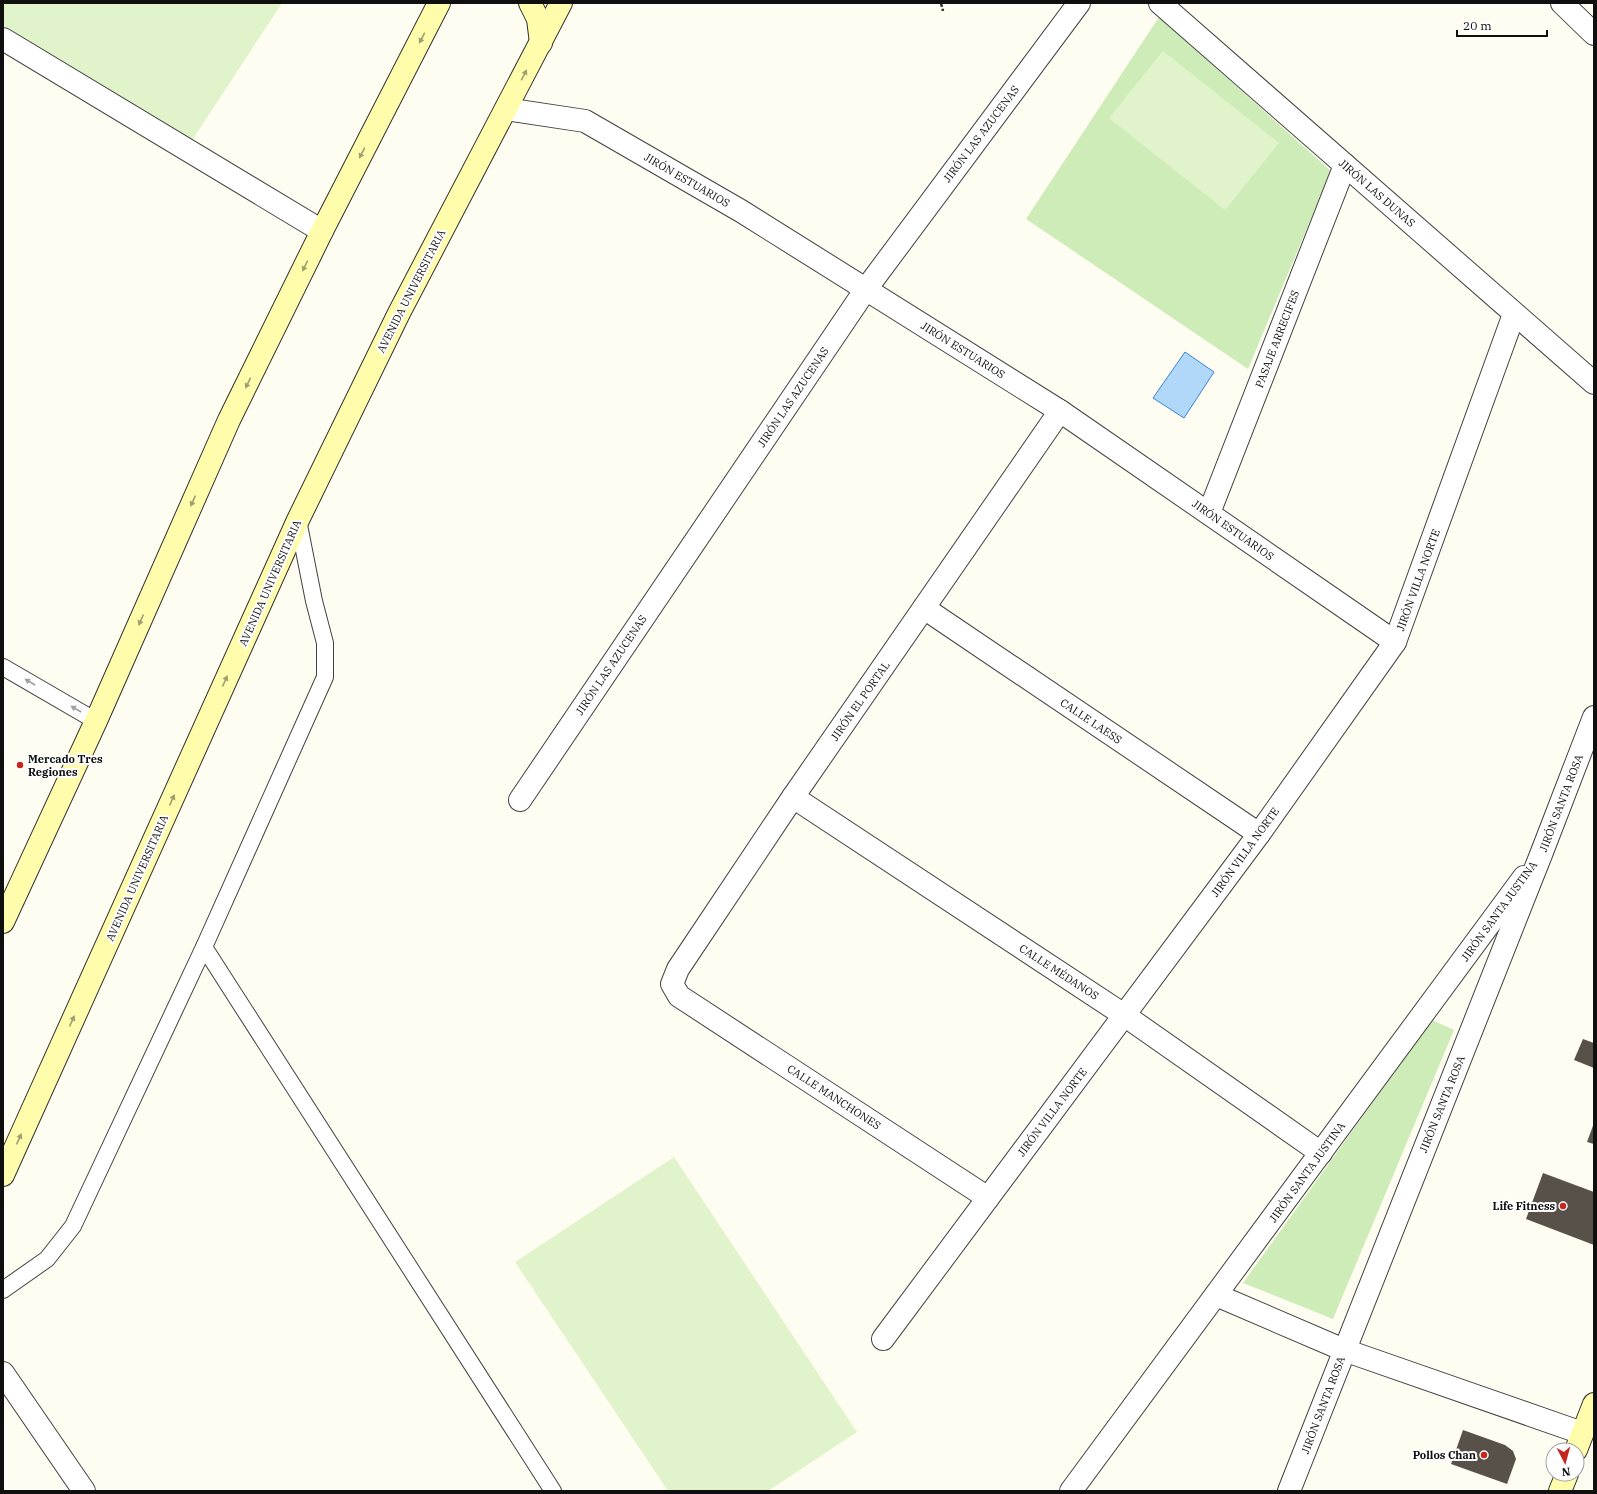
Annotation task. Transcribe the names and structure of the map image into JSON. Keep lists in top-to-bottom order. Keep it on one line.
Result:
{"streets":{"main road":["AVENIDA UNIVERSITARIA"],"street":["JIRÓN LAS AZUCENAS","JIRÓN ESTUARIOS","JIRÓN LAS DUNAS","PASAJE ARRECIFES","JIRÓN VILLA NORTE","JIRÓN EL PORTAL","CALLE LAESS","JIRÓN SANTA ROSA","JIRÓN SANTA JUSTINA","CALLE MÉDANOS","CALLE MANCHONES"]},"crossings":[["JIRÓN LAS AZUCENAS","JIRÓN ESTUARIOS"],["JIRÓN ESTUARIOS","AVENIDA UNIVERSITARIA"],["JIRÓN ESTUARIOS","PASAJE ARRECIFES"],["JIRÓN ESTUARIOS","JIRÓN VILLA NORTE"],["JIRÓN ESTUARIOS","JIRÓN EL PORTAL"],["JIRÓN LAS DUNAS","PASAJE ARRECIFES"],["JIRÓN LAS DUNAS","JIRÓN VILLA NORTE"],["JIRÓN VILLA NORTE","CALLE LAESS"],["JIRÓN VILLA NORTE","CALLE MÉDANOS"],["JIRÓN VILLA NORTE","CALLE MANCHONES"],["JIRÓN EL PORTAL","CALLE LAESS"],["JIRÓN EL PORTAL","CALLE MÉDANOS"],["JIRÓN EL PORTAL","CALLE MANCHONES"],["JIRÓN SANTA ROSA","JIRÓN SANTA JUSTINA"],["JIRÓN SANTA JUSTINA","CALLE MÉDANOS"]],"places":["Mercado Tres Regiones","Life Fitness","Pollos Chan"],"scale_bar":"20 m","north":"bottom"}
